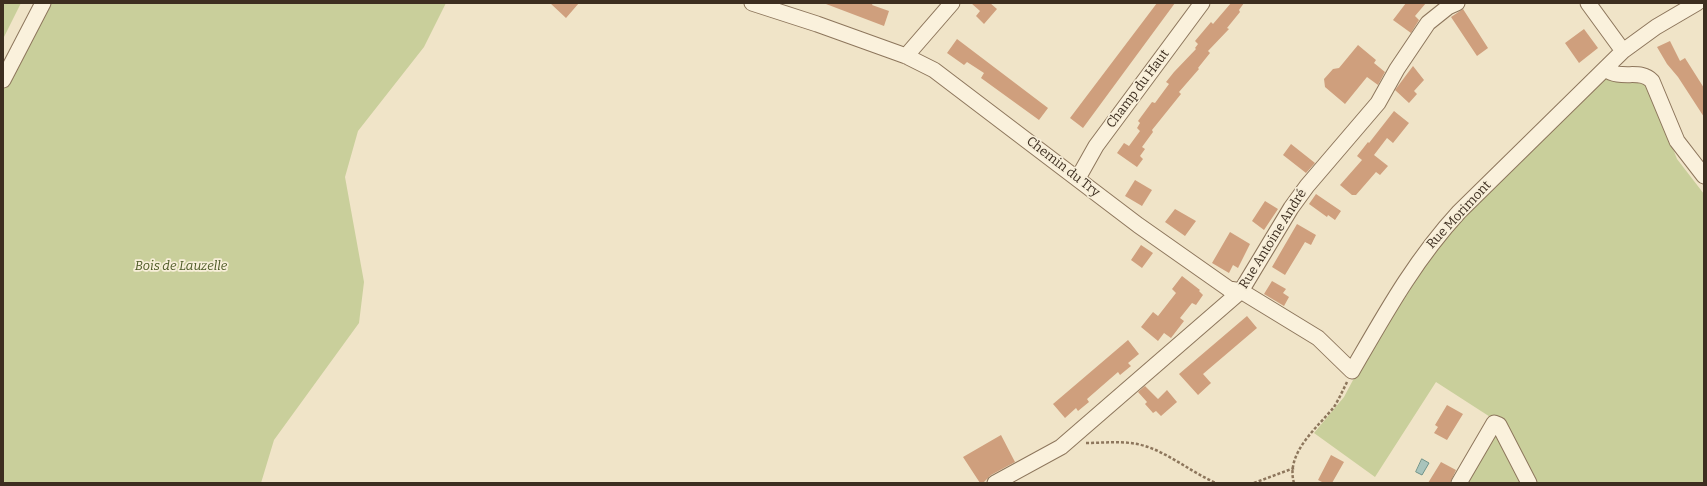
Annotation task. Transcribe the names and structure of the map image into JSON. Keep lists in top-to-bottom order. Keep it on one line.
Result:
{"streets":{"street":["Champ du Haut","Chemin du Try","Rue Morimont","Rue Antoine André"]},"crossings":[["Champ du Haut","Chemin du Try"],["Chemin du Try","Rue Morimont"],["Chemin du Try","Rue Antoine André"]],"parks":["Bois de Lauzelle"]}
